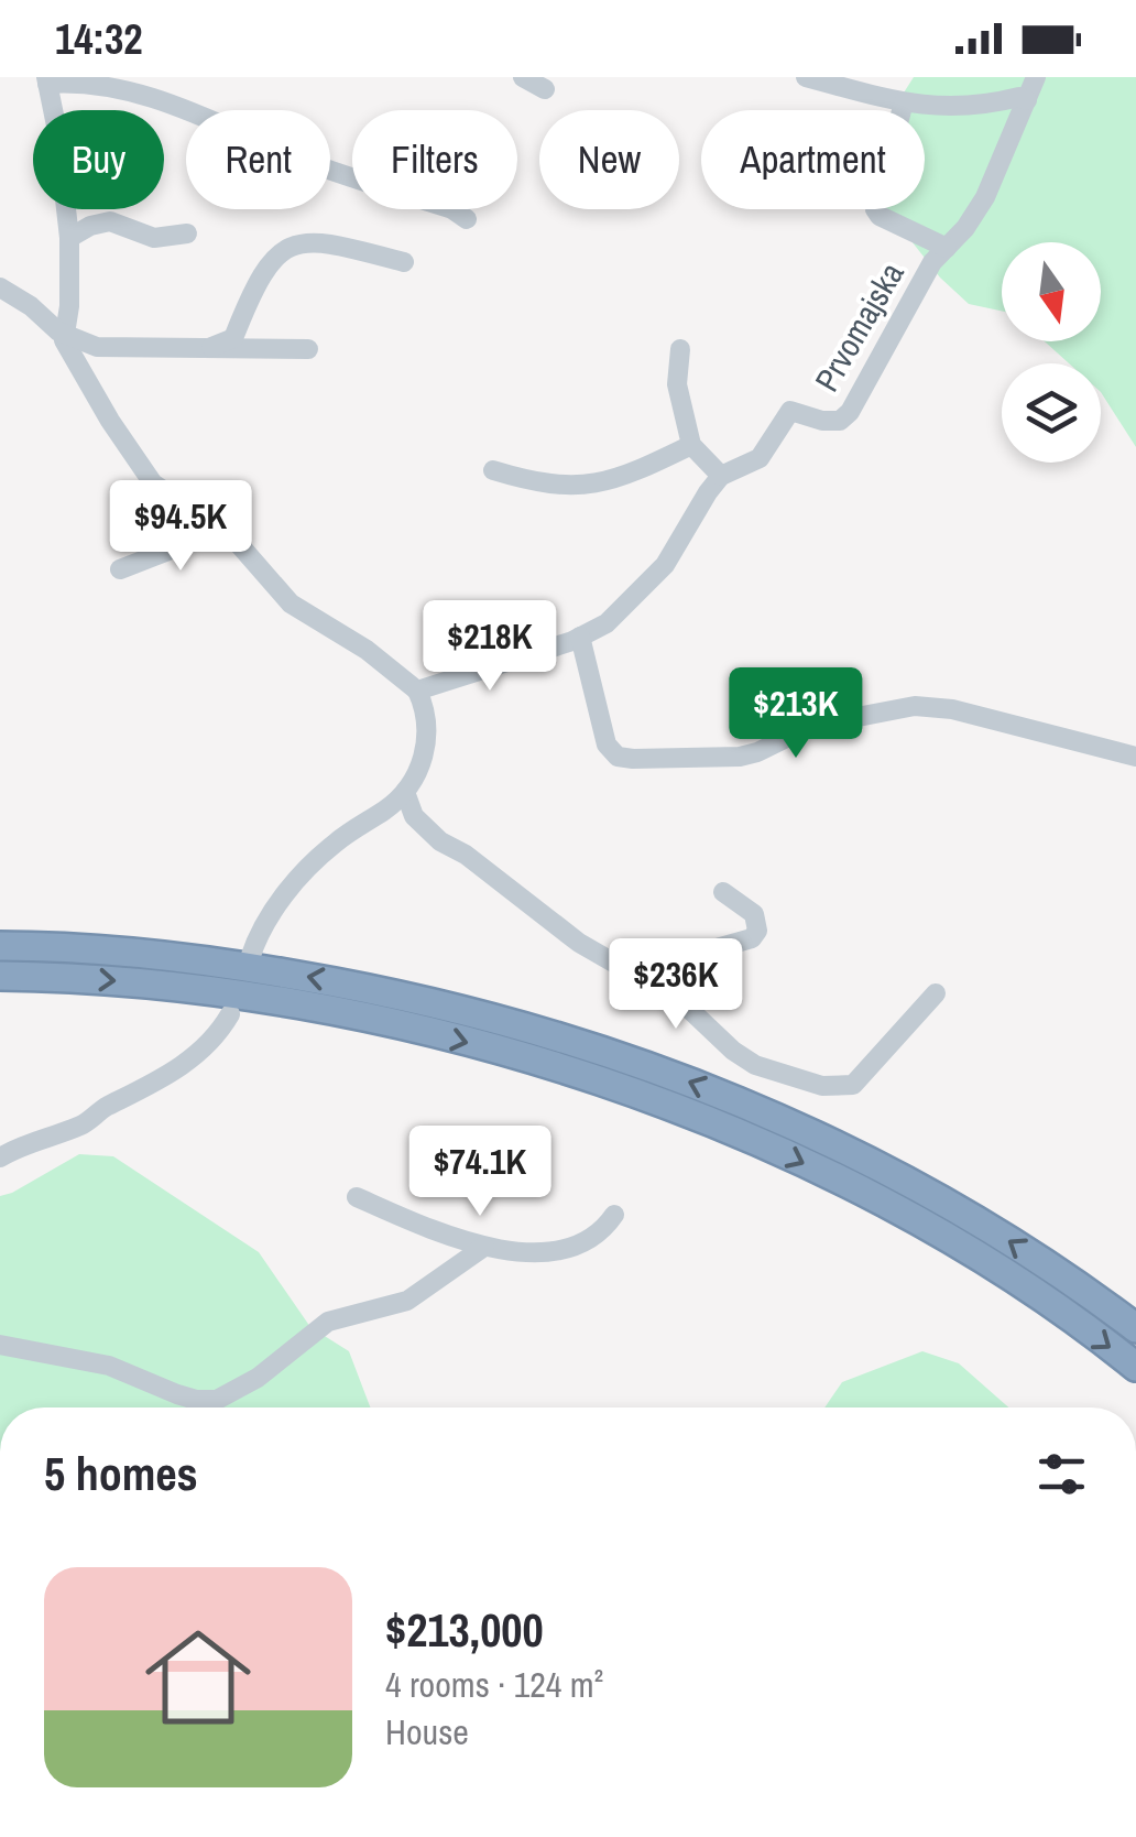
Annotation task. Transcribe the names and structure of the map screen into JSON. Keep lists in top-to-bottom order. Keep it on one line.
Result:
{"streets":{"street":["Prvomajska"]},"north":"bottom","page":{"status":"14:32","chip":["Buy","Rent","Filters","New","Apartment"],"price":["$94.5K","$218K","$213K","$236K","$74.1K"],"heading":"5 homes","list":[{"name":"$213,000","note":"4 rooms · 124 m² · House"}]}}
